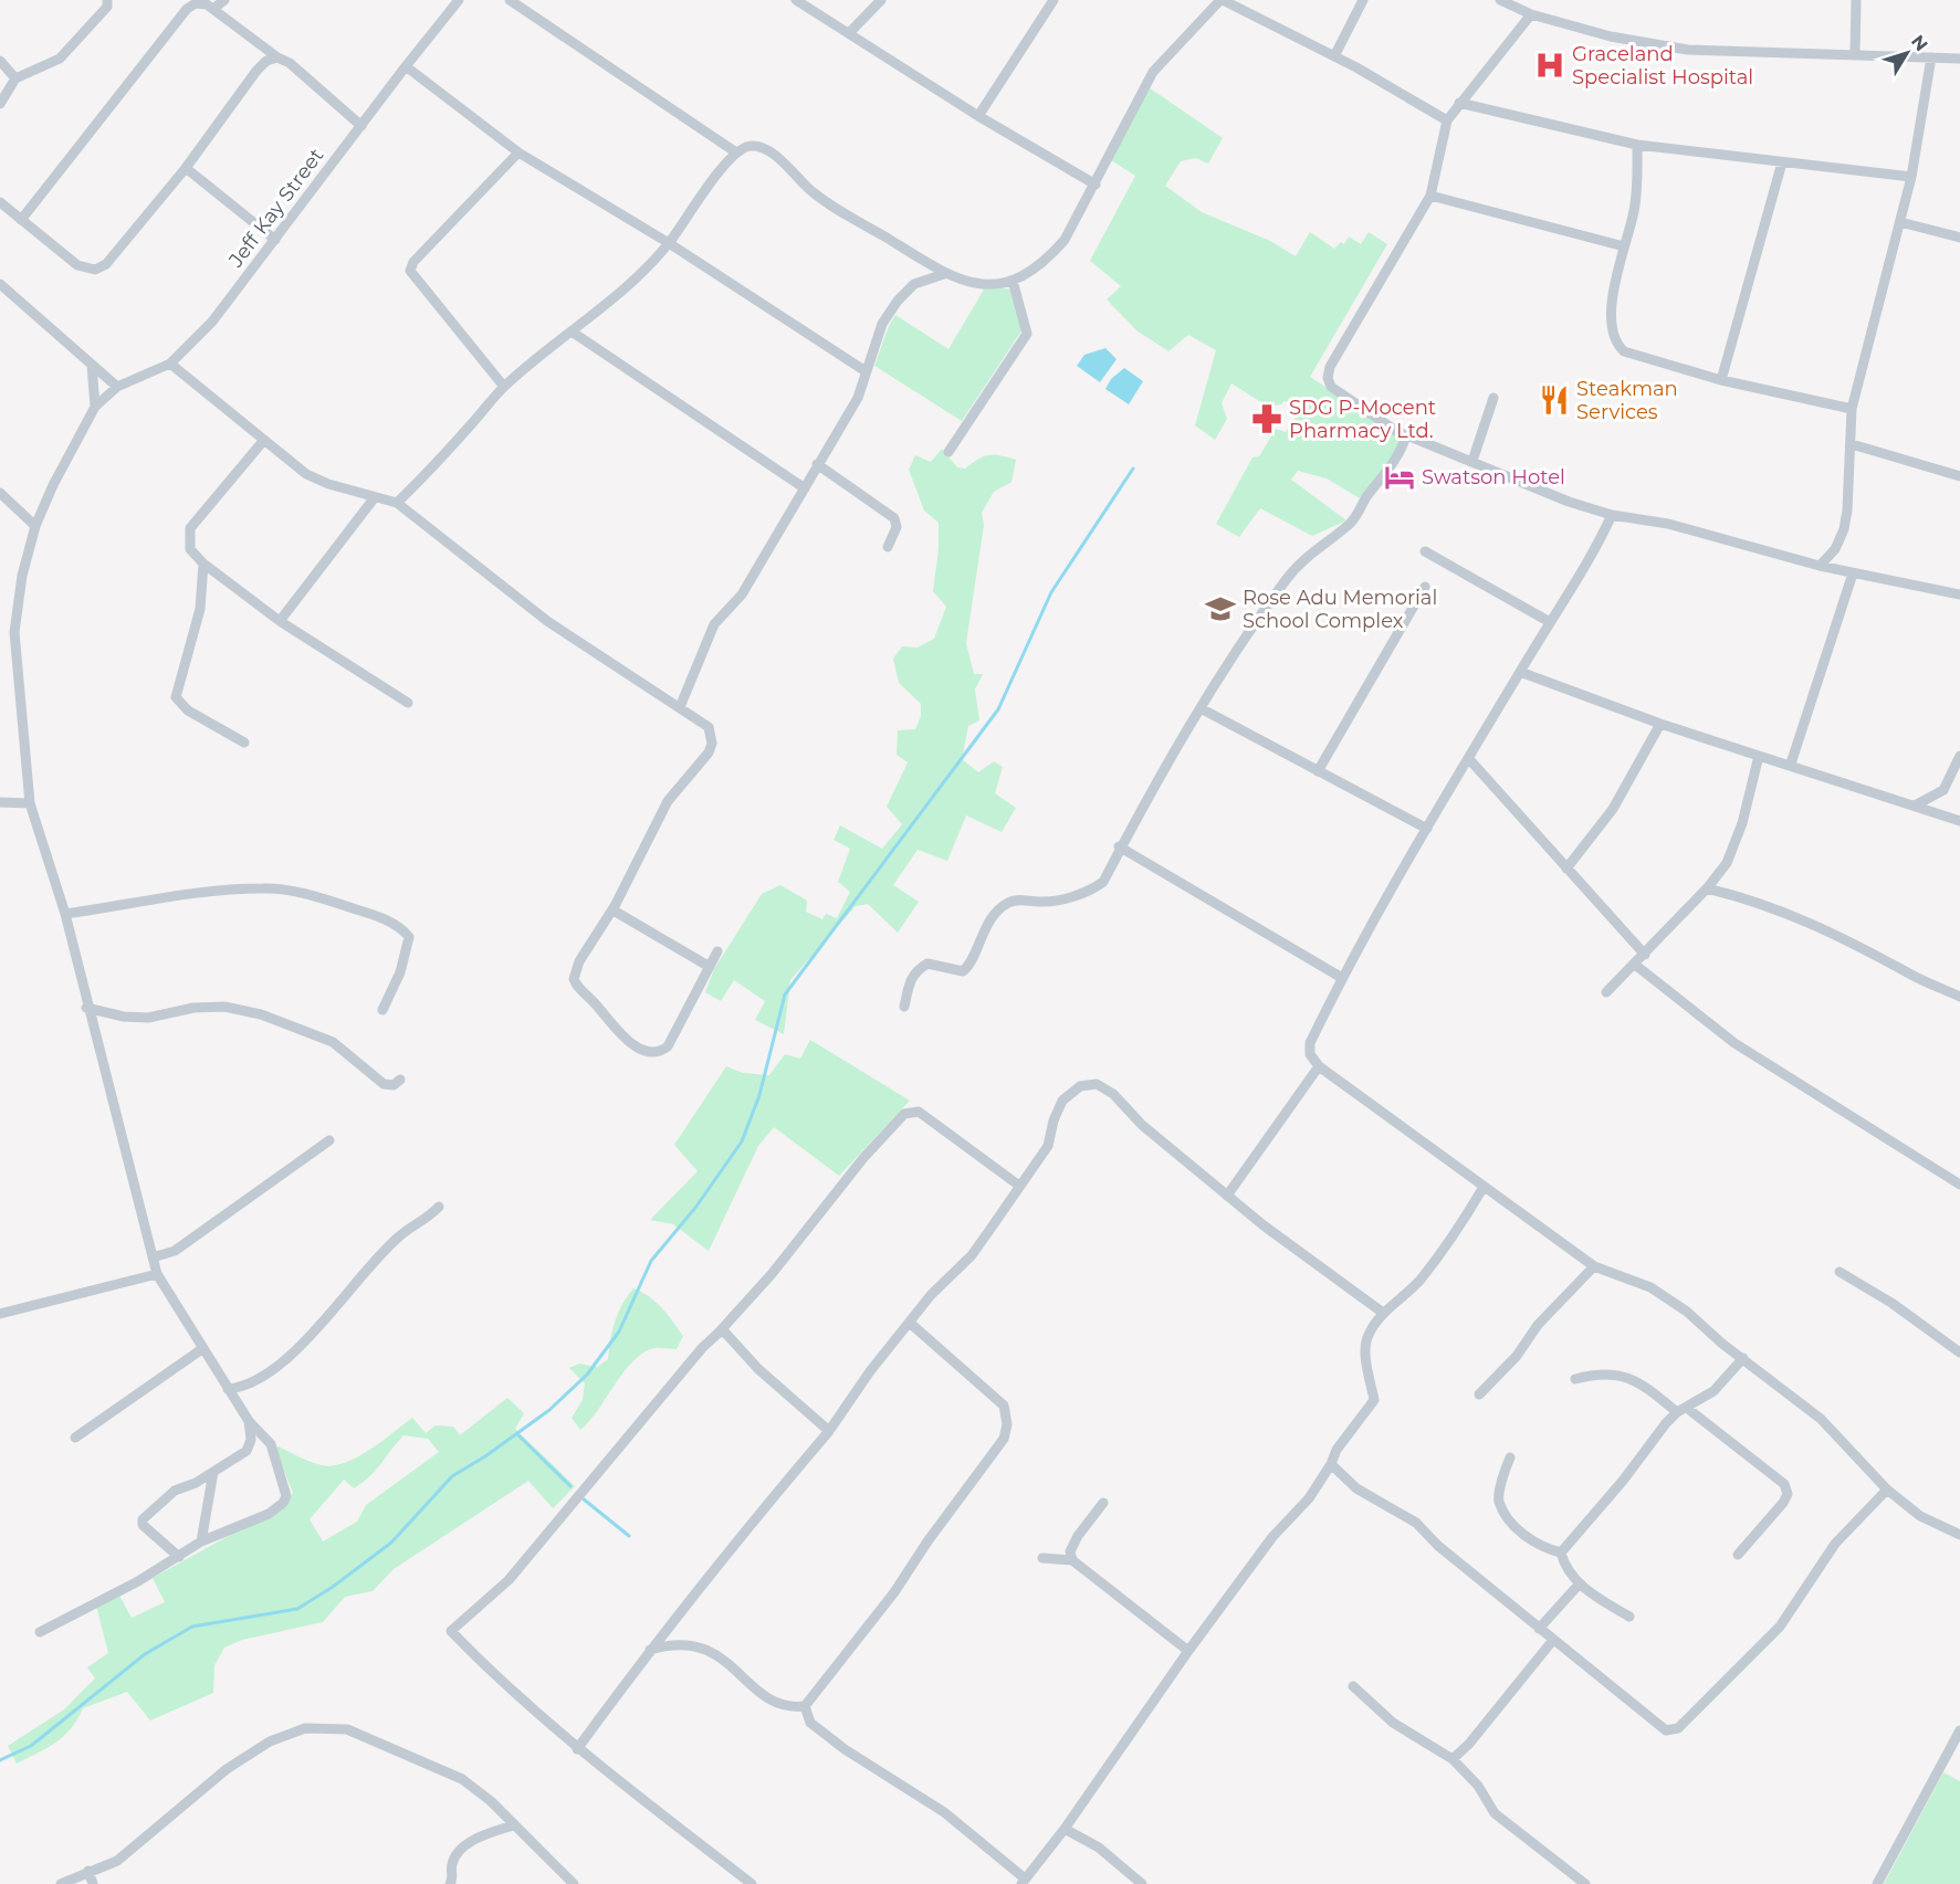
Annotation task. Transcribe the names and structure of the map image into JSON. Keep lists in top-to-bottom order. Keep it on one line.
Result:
{"streets":{"street":["Jeff Kay Street"]},"places":{"hospital":["Graceland Specialist Hospital"],"restaurant":["Steakman Services"],"pharmacy":["SDG P-Mocent Pharmacy Ltd."],"hotel":["Swatson Hotel"],"school or university":["Rose Adu Memorial School Complex"]},"north":"top right"}
